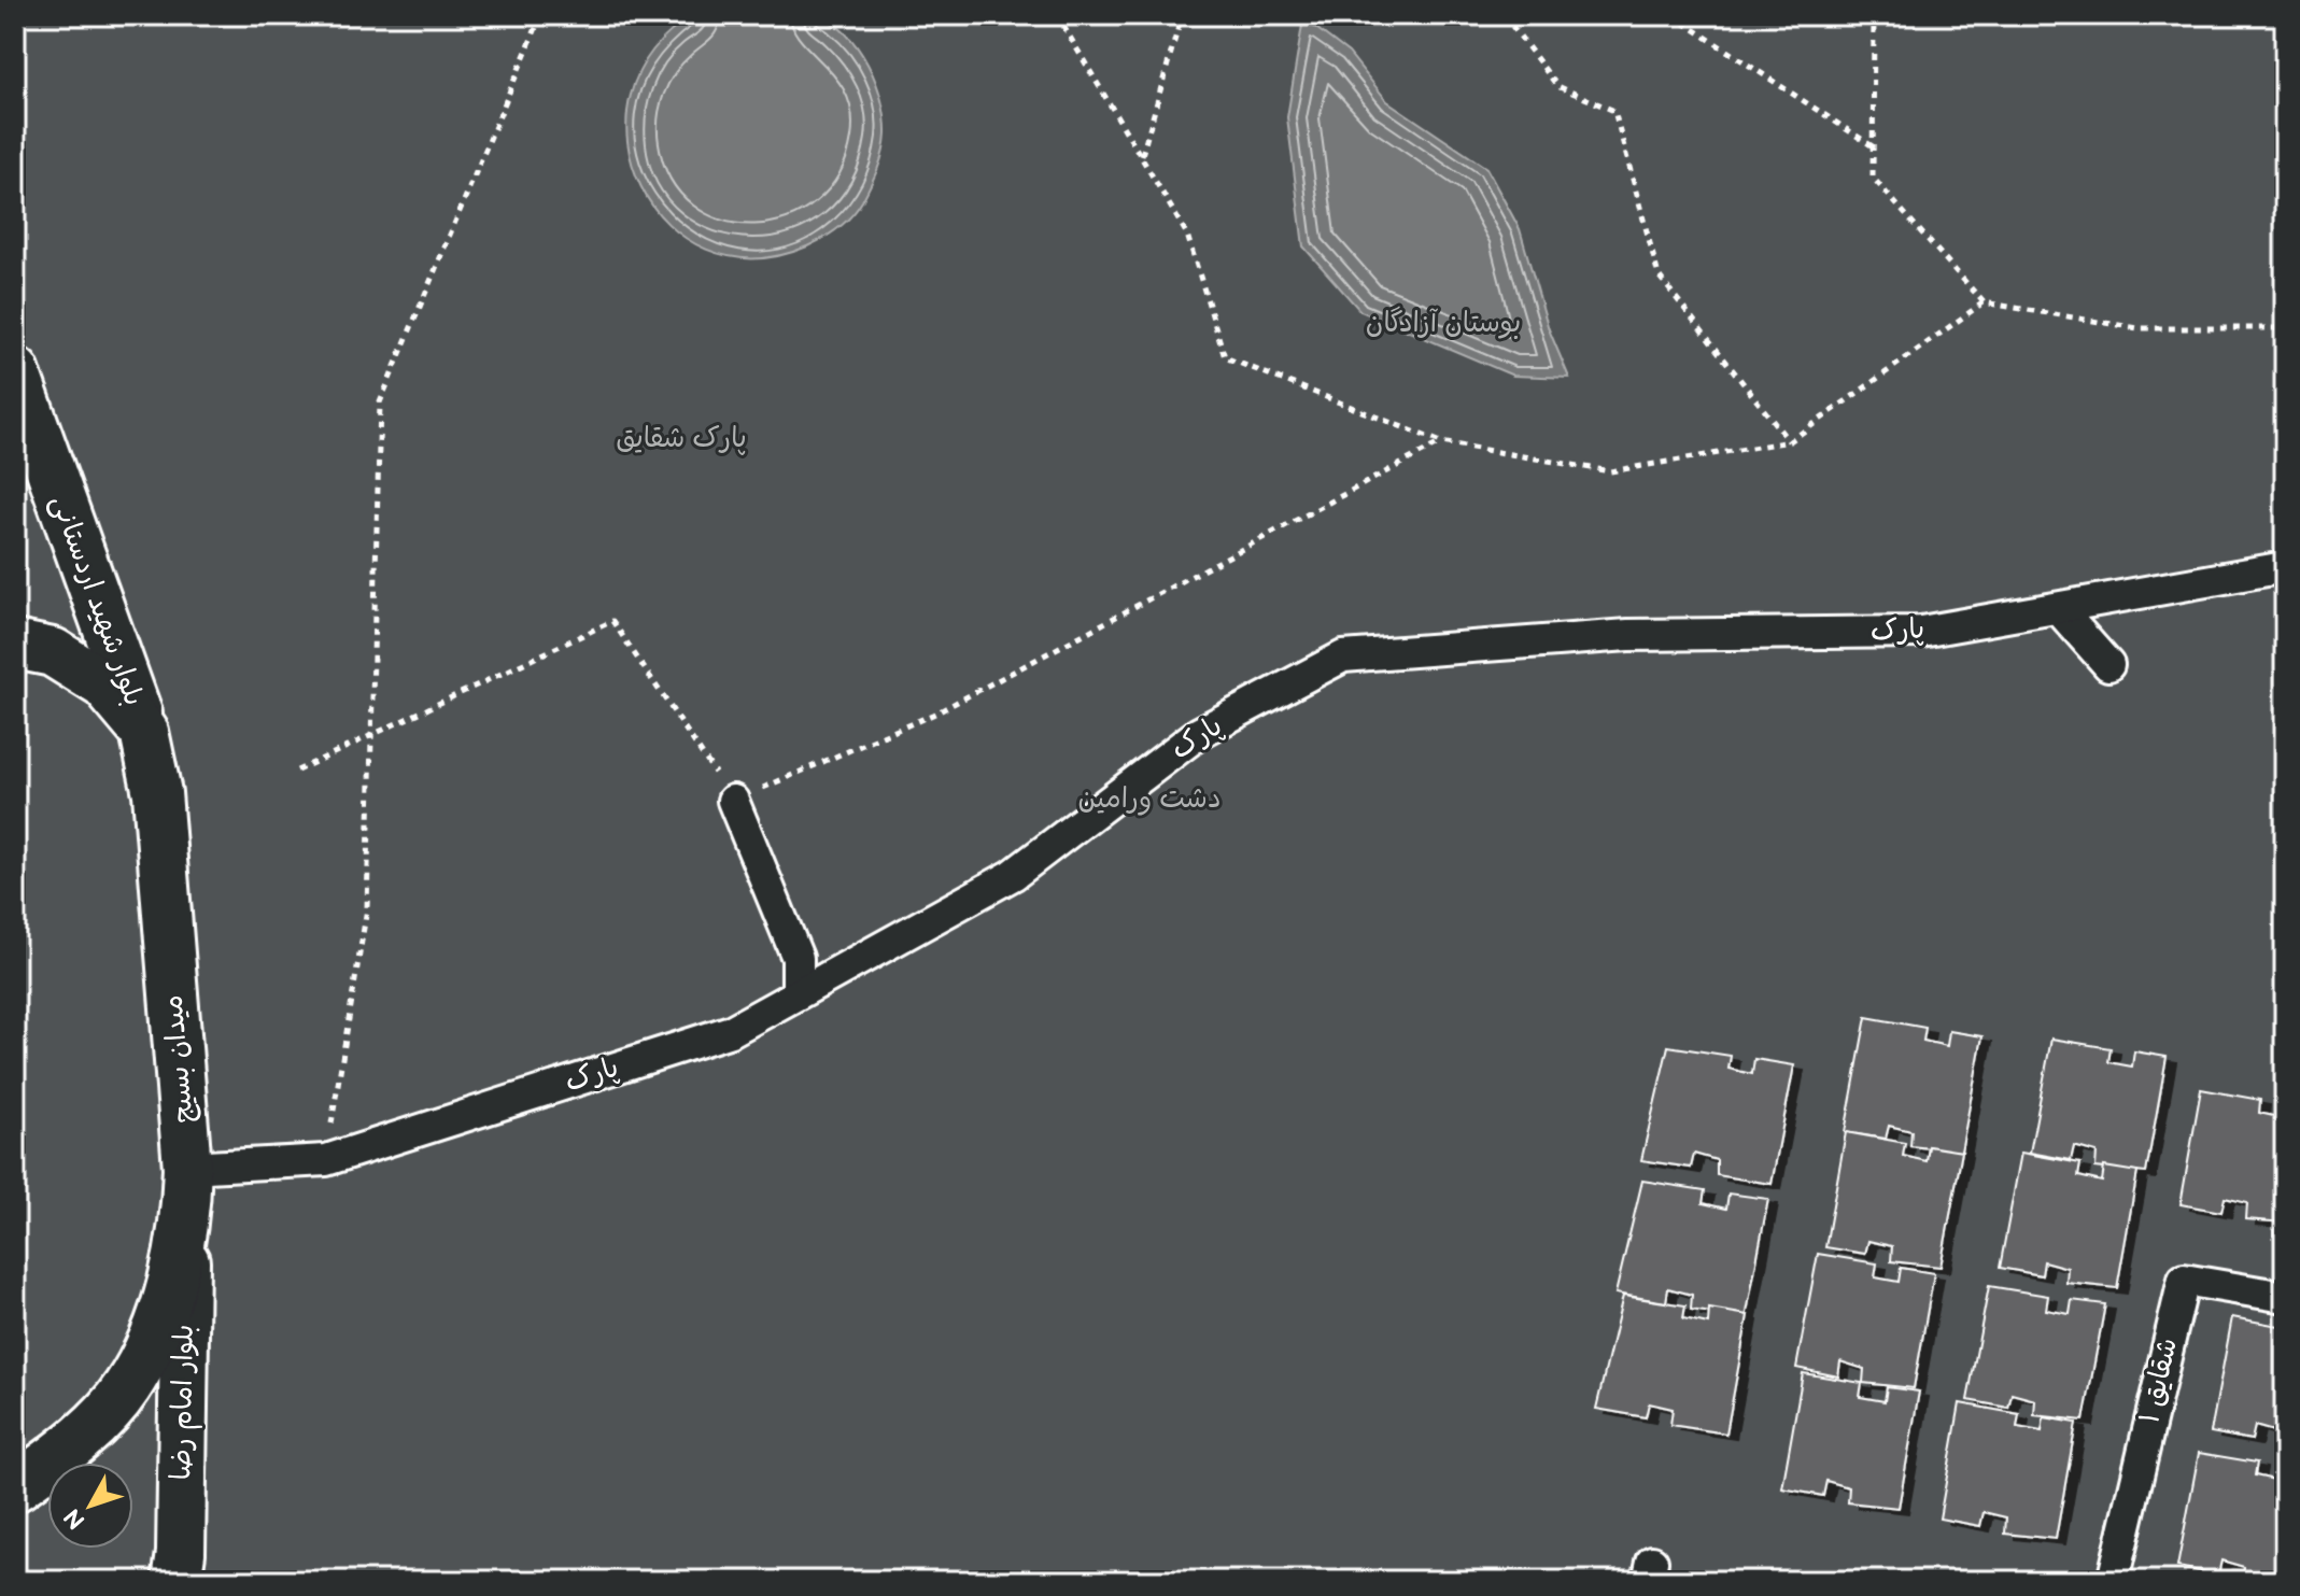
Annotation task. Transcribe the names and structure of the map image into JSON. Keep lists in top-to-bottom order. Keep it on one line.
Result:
{"streets":{"main road":["بلوار شهید اردستانی","میدان بسیج","بلوار امام رضا"],"street":["پارک","شقایق ۱"]},"crossings":[["بلوار شهید اردستانی","میدان بسیج"],["پارک","میدان بسیج"],["میدان بسیج","بلوار امام رضا"]],"parks":["بوستان آزادگان","پارک شقایق","دشت ورامین"],"north":"bottom left"}
